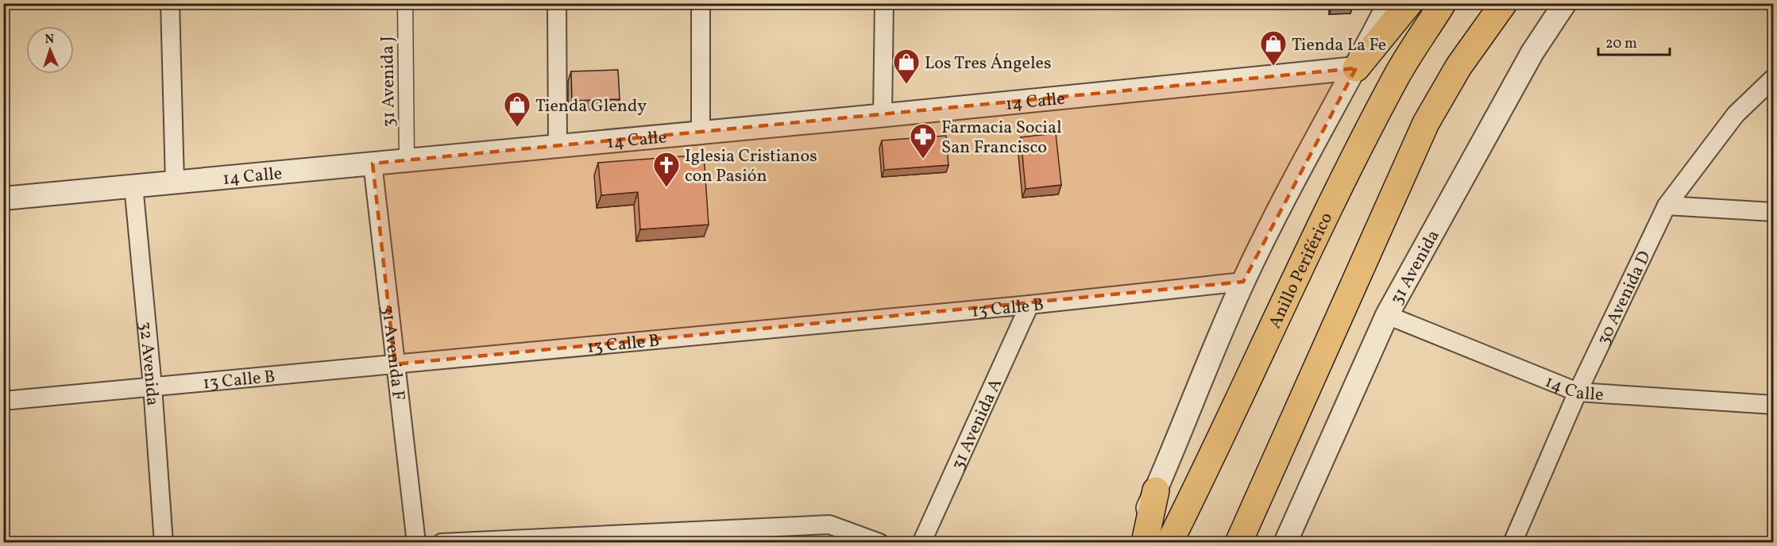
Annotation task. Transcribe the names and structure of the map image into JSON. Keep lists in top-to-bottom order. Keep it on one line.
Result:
{"streets":{"highway":["Anillo Periférico"],"street":["31 Avenida J","14 Calle","31 Avenida","30 Avenida D","13 Calle B","31 Avenida F","32 Avenida","31 Avenida A"]},"crossings":[["31 Avenida J","14 Calle"],["14 Calle","31 Avenida"],["14 Calle","30 Avenida D"],["14 Calle","31 Avenida F"],["14 Calle","32 Avenida"],["13 Calle B","31 Avenida F"],["13 Calle B","32 Avenida"],["13 Calle B","31 Avenida A"]],"places":{"shop":["Tienda La Fe","Los Tres Ángeles","Tienda Glendy"],"pharmacy":["Farmacia Social San Francisco"],"church":["Iglesia Cristianos con Pasión"]},"scale_bar":"20 m","north":"top"}
